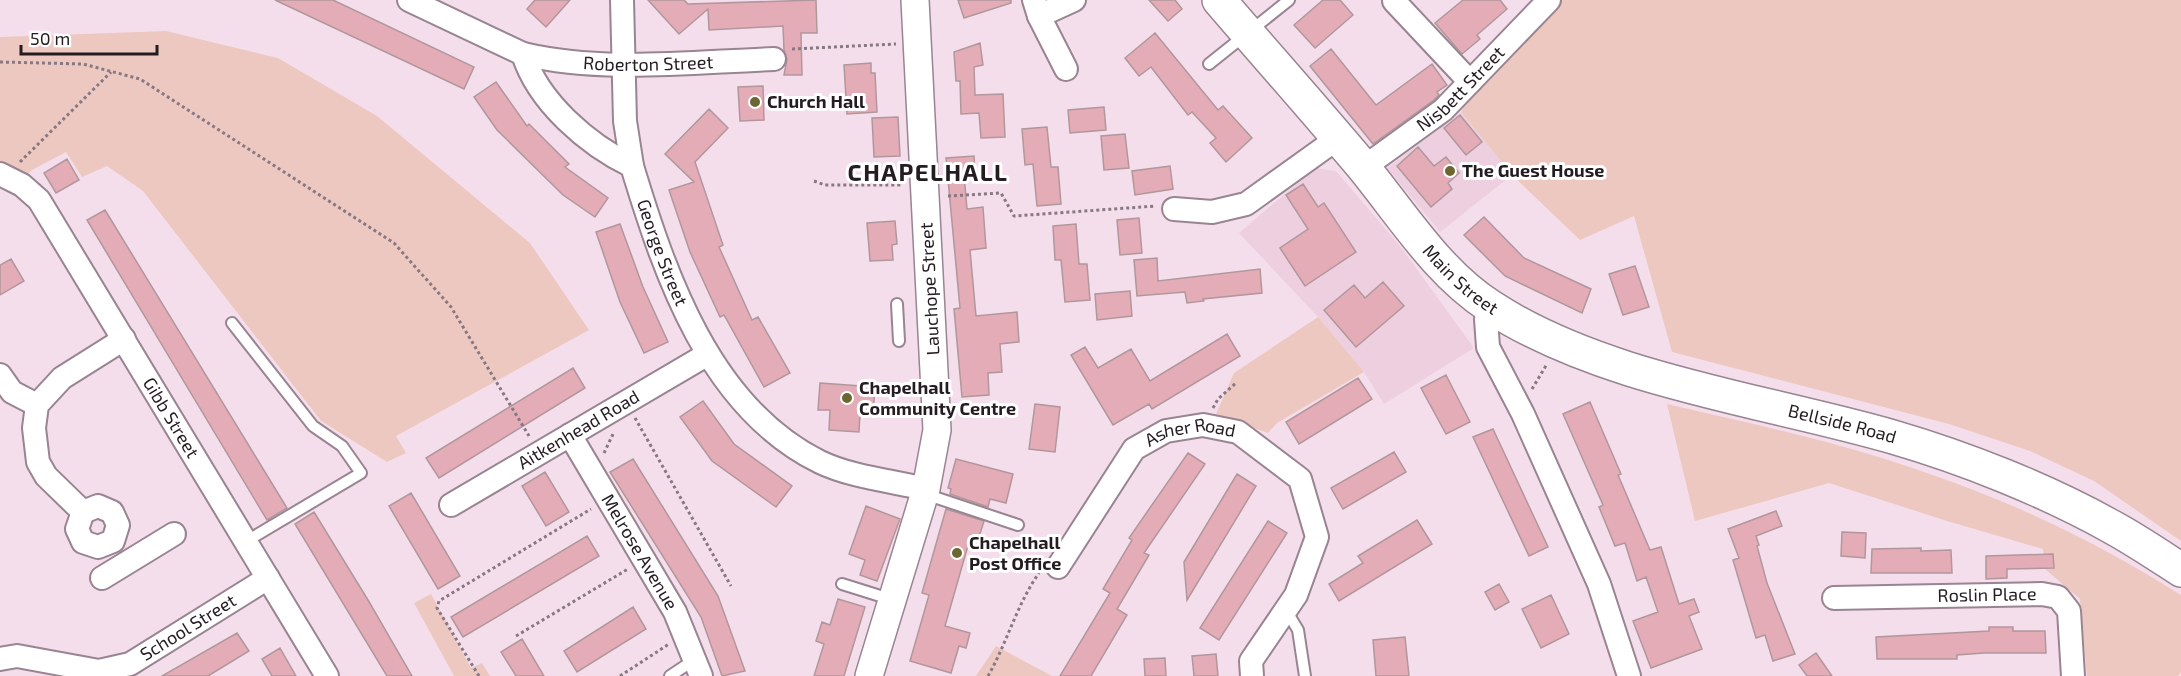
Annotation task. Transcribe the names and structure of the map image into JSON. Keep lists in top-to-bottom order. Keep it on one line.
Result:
{"streets":{"main road":["Main Street","Bellside Road"],"street":["Roberton Street","Nisbett Street","George Street","Lauchope Street","Gibb Street","Aitkenhead Road","Asher Road","Melrose Avenue","Roslin Place","School Street"]},"crossings":[["Roberton Street","George Street"],["Nisbett Street","Main Street"],["George Street","Lauchope Street"],["George Street","Aitkenhead Road"],["Main Street","Bellside Road"],["Gibb Street","School Street"],["Aitkenhead Road","Melrose Avenue"]],"districts":["CHAPELHALL"],"places":["Church Hall","The Guest House","Chapelhall Community Centre","Chapelhall Post Office"],"scale_bar":"50 m"}
